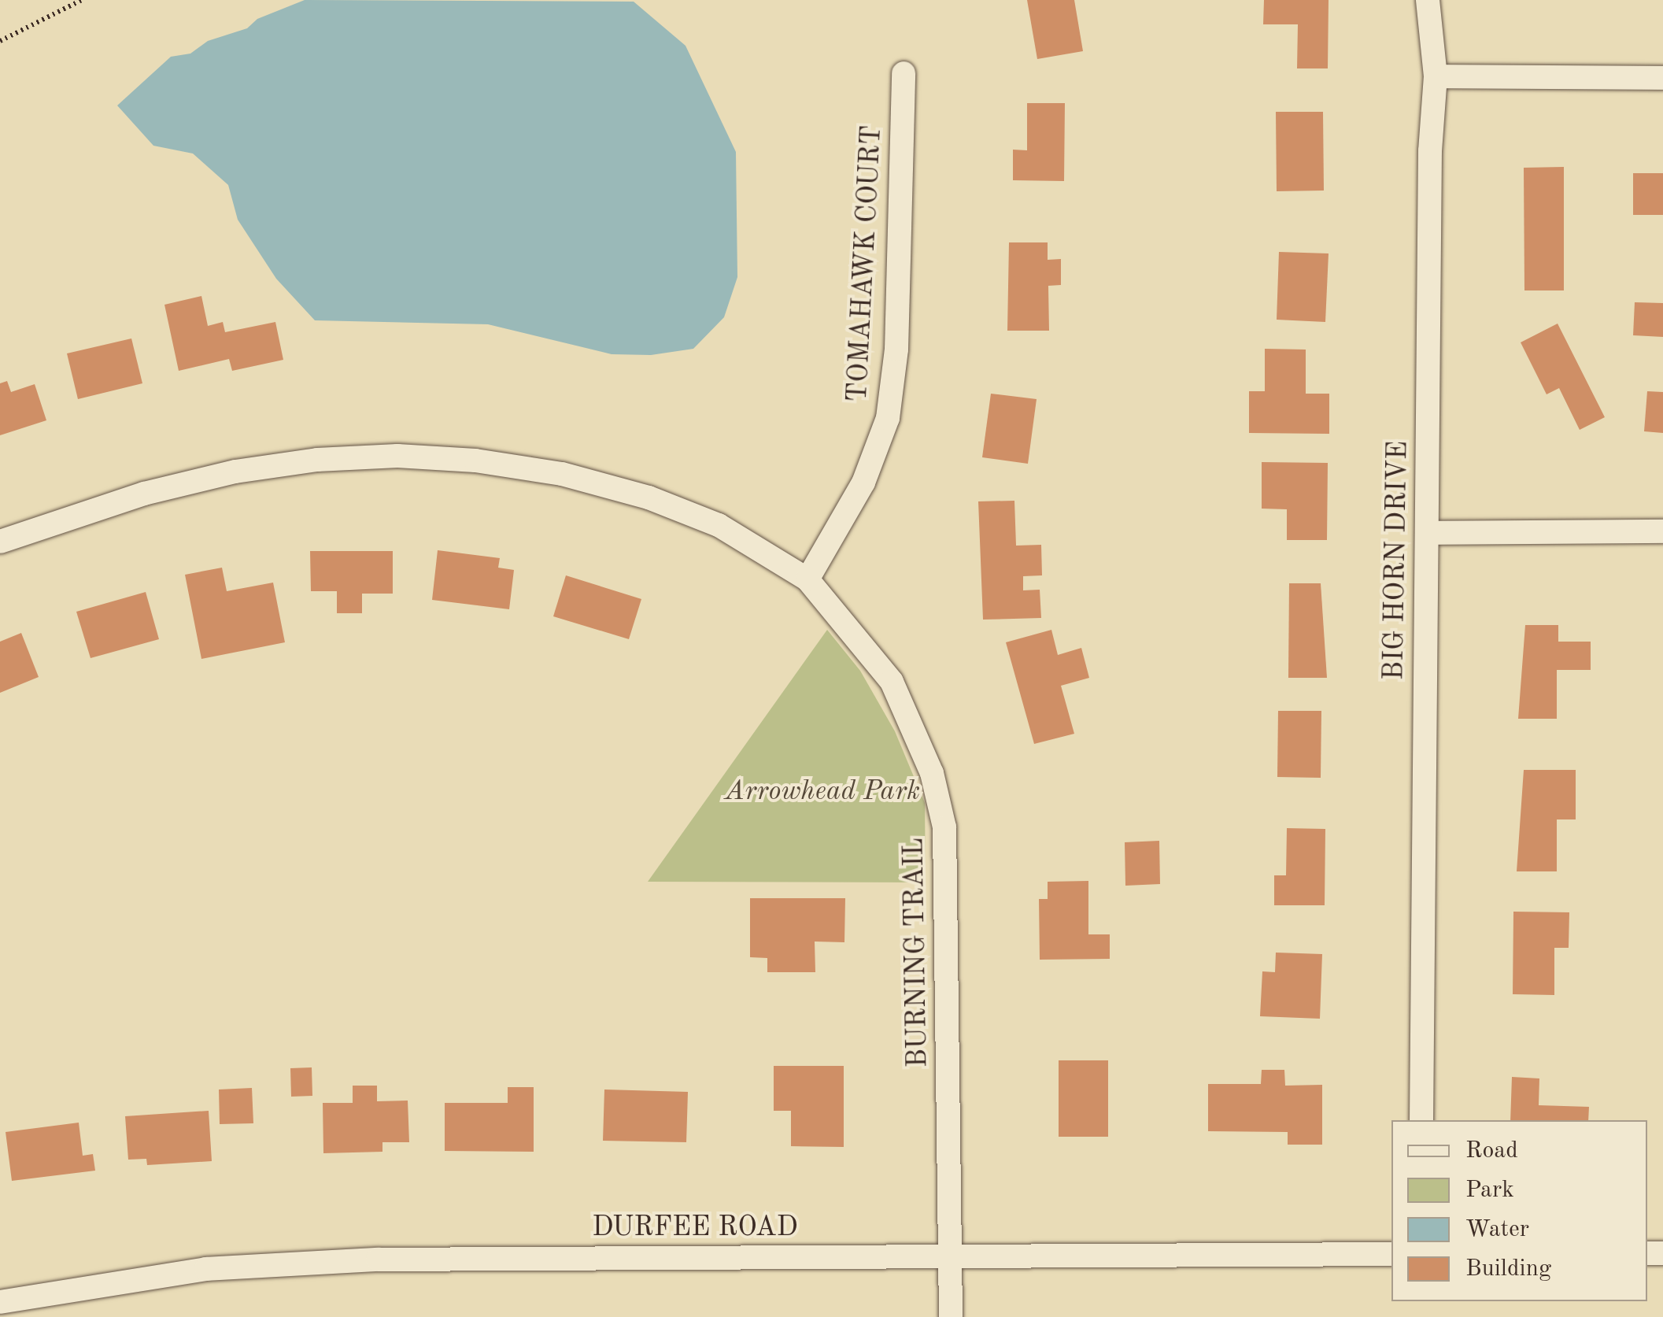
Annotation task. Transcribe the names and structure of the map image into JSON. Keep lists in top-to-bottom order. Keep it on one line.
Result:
{"streets":{"street":["TOMAHAWK COURT","BIG HORN DRIVE","BURNING TRAIL","DURFEE ROAD"]},"crossings":[["TOMAHAWK COURT","BURNING TRAIL"],["BURNING TRAIL","DURFEE ROAD"]],"parks":["Arrowhead Park"],"legend":["Road","Park","Water","Building"]}
